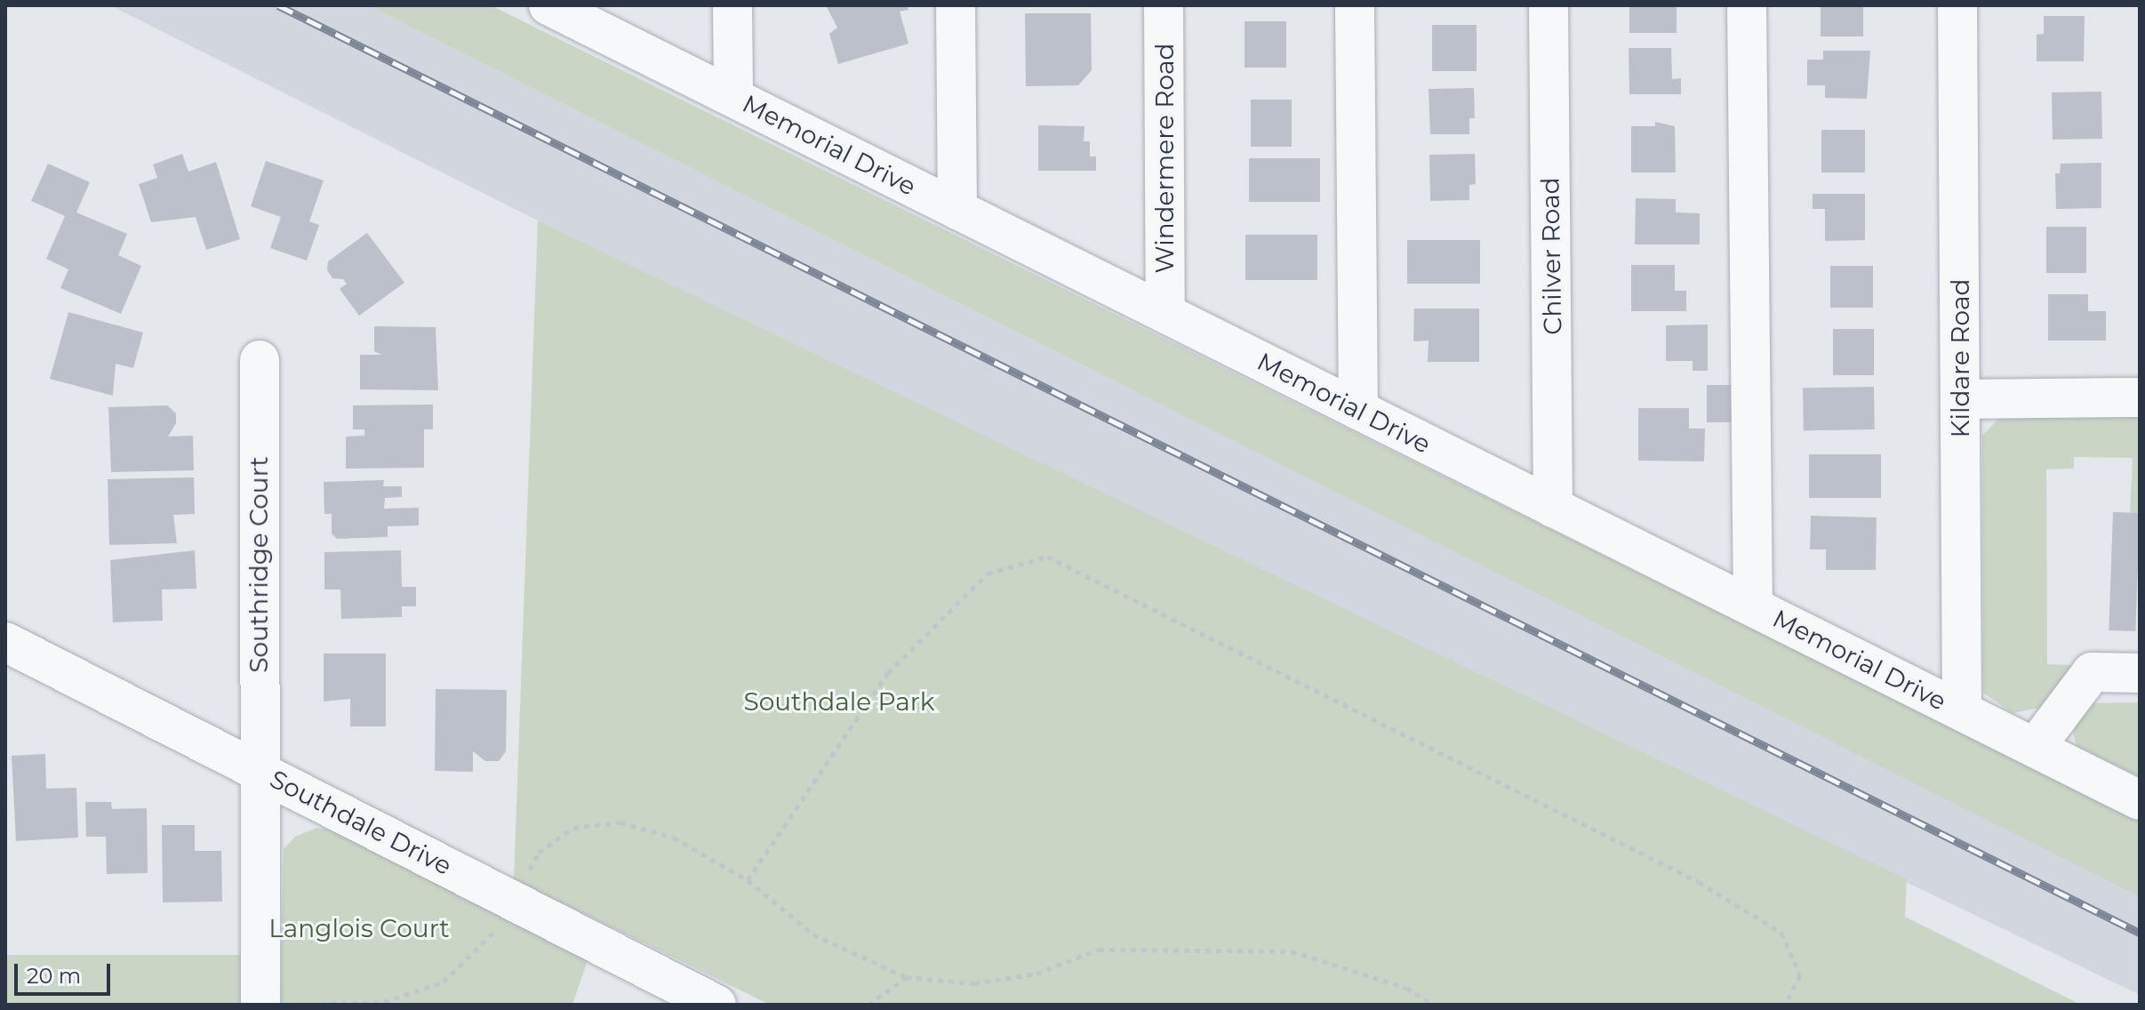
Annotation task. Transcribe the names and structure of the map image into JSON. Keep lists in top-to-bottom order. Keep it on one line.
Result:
{"streets":{"street":["Memorial Drive","Windermere Road","Chilver Road","Kildare Road","Southridge Court","Southdale Drive"]},"crossings":[["Memorial Drive","Windermere Road"],["Memorial Drive","Chilver Road"],["Memorial Drive","Kildare Road"],["Southridge Court","Southdale Drive"]],"parks":["Southdale Park","Langlois Court"],"scale_bar":"20 m"}
